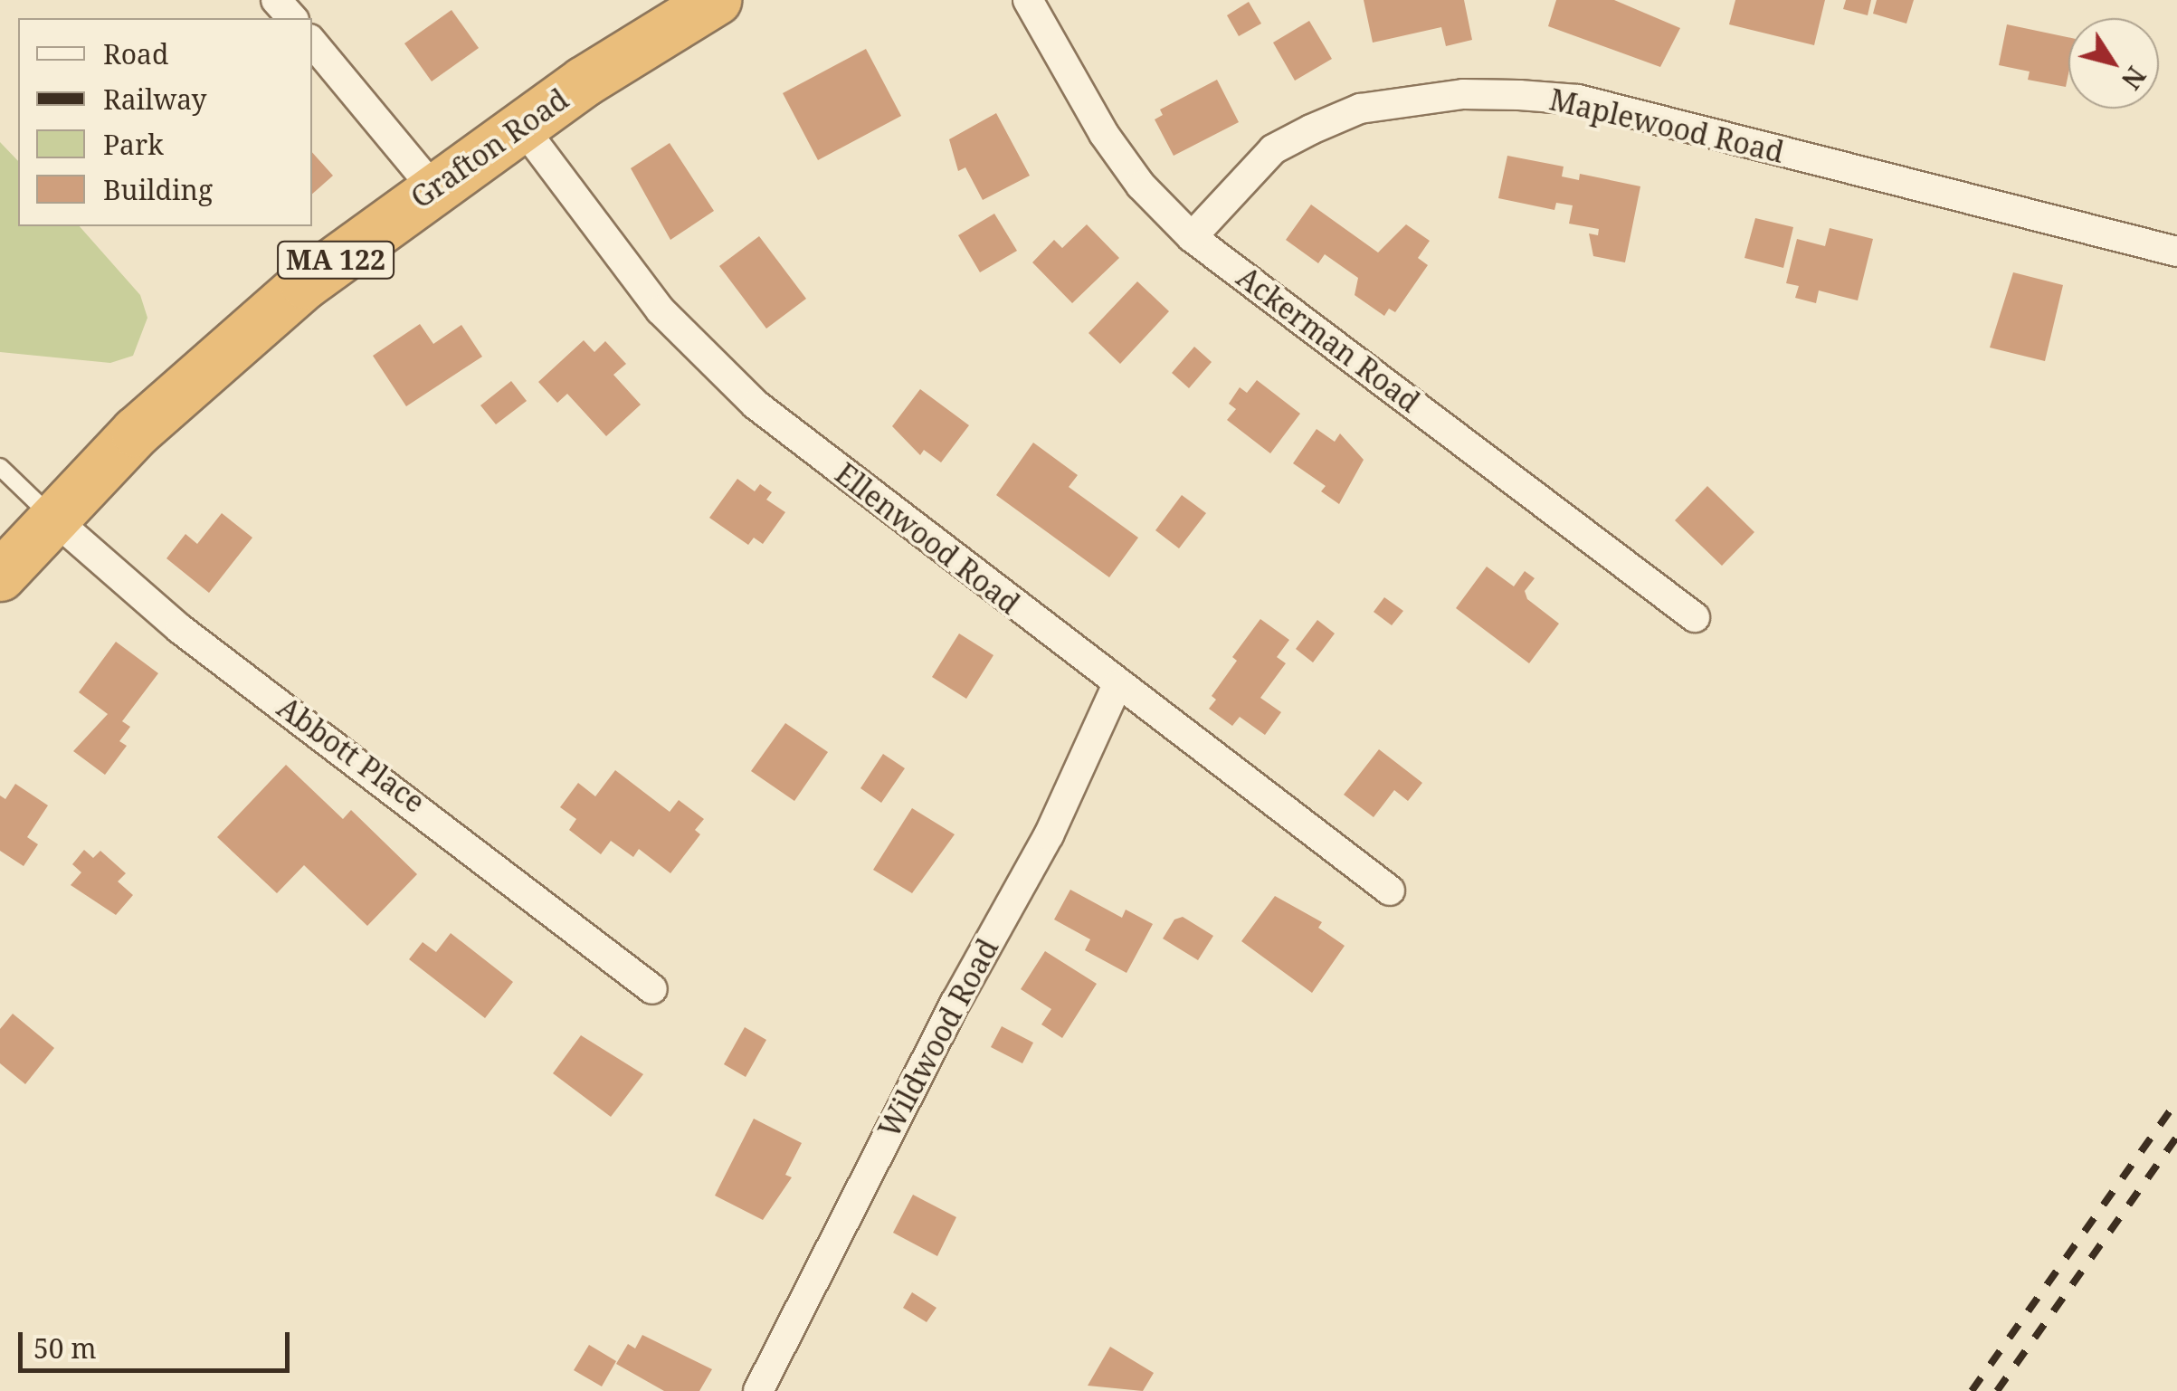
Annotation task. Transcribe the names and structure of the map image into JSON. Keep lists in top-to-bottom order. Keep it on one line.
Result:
{"streets":{"highway":["Grafton Road","MA 122"],"street":["Maplewood Road","Ackerman Road","Ellenwood Road","Abbott Place","Wildwood Road"]},"crossings":[["Maplewood Road","Ackerman Road"],["Grafton Road","Ellenwood Road"],["Grafton Road","Abbott Place"],["Ellenwood Road","Wildwood Road"]],"legend":["Road","Railway","Park","Building"],"scale_bar":"50 m","north":"bottom right"}
